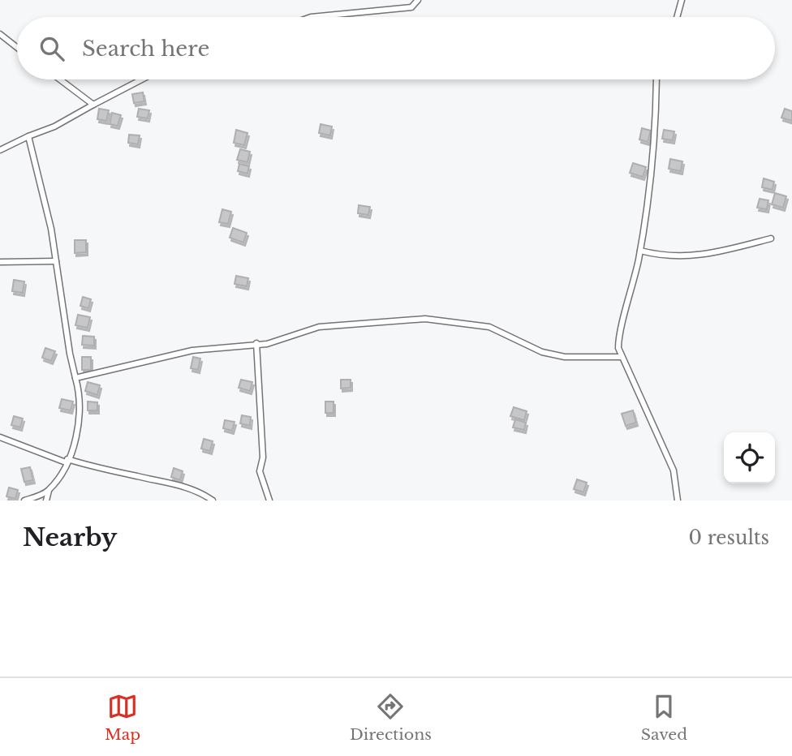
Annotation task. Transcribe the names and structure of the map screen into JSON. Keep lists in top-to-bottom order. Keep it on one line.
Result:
{"page":{"search":"Search here","heading":["Nearby","0 results"],"nav":["Map","Directions","Saved"]}}
